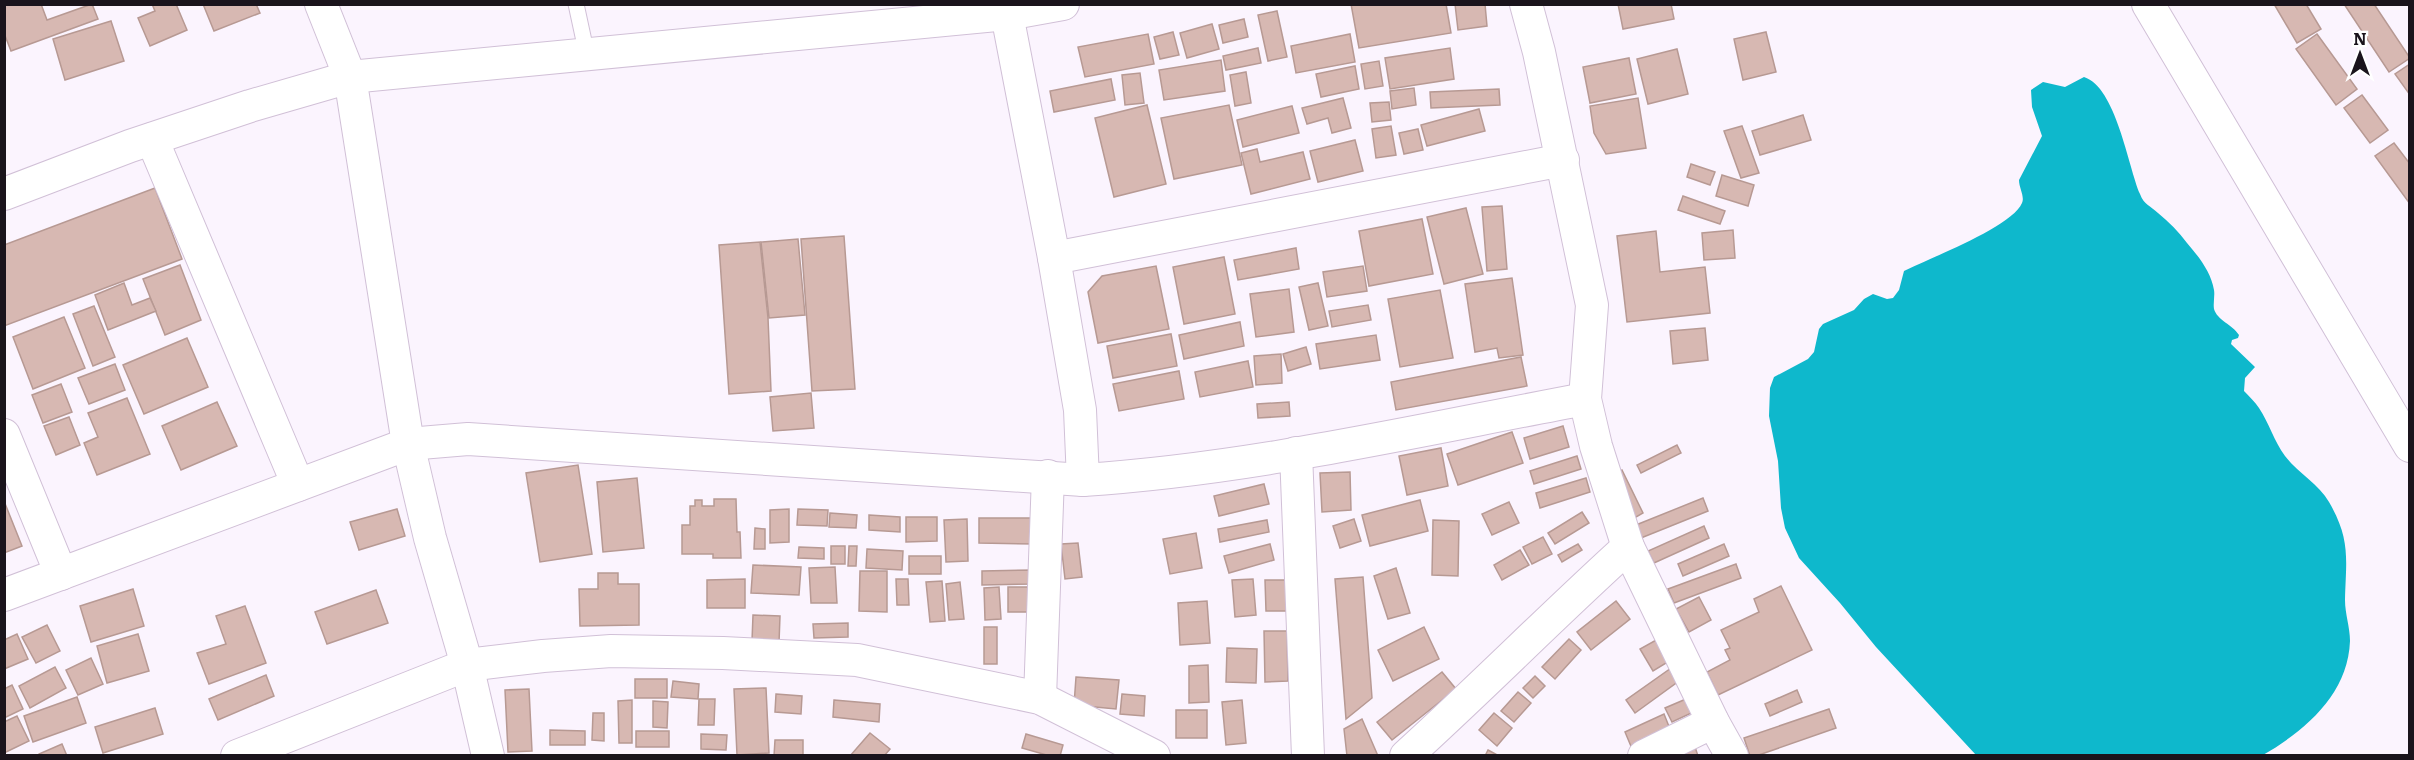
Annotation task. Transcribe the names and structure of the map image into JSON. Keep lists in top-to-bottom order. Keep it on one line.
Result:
{"north":"top"}
